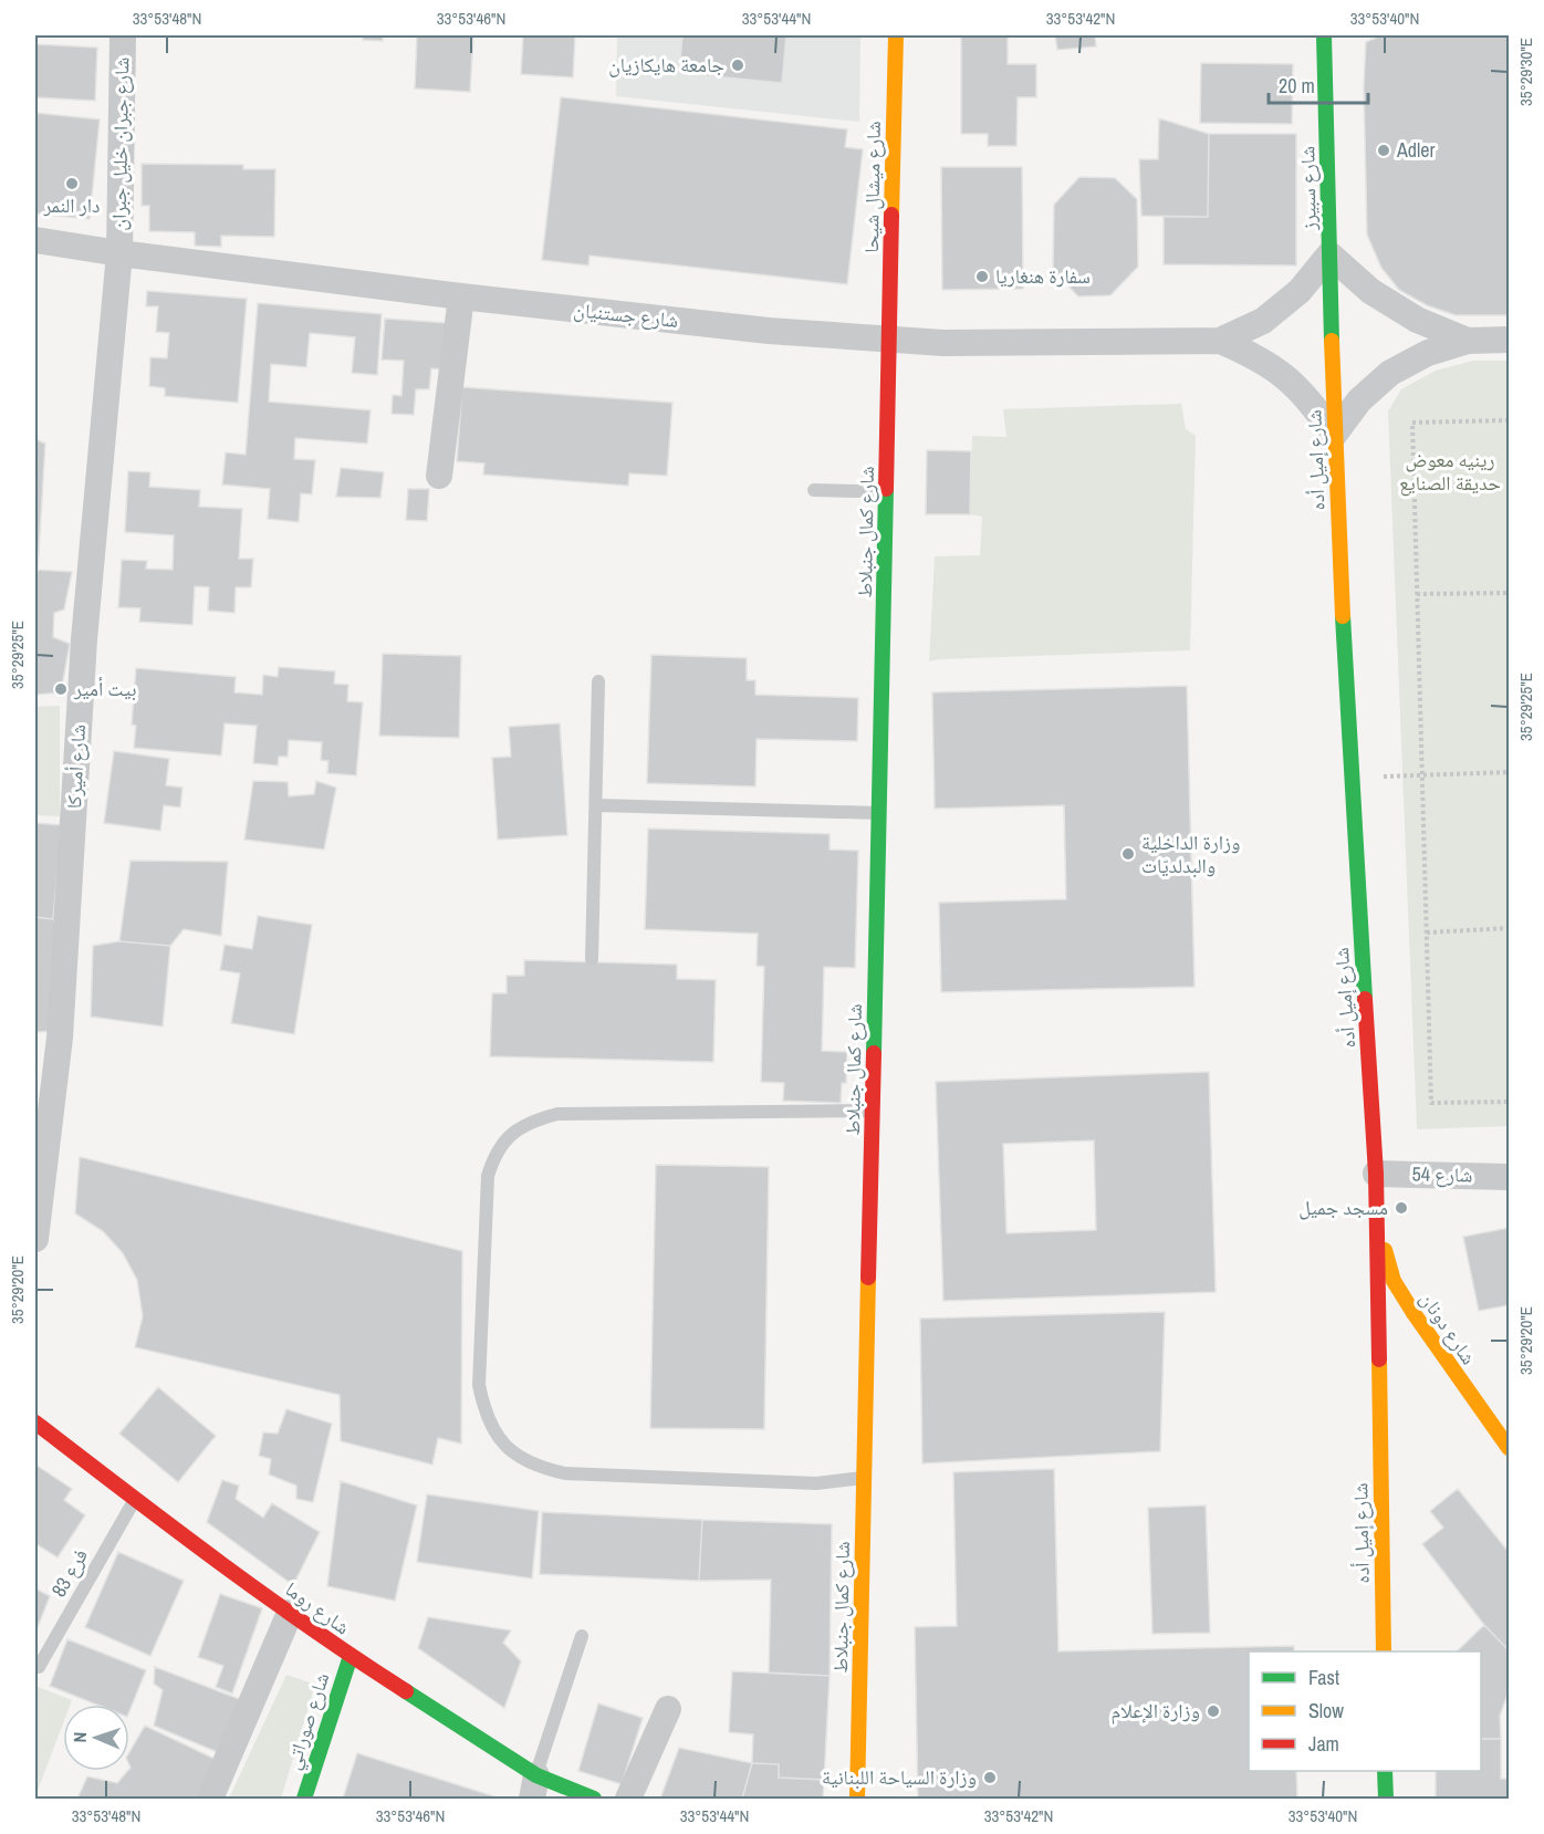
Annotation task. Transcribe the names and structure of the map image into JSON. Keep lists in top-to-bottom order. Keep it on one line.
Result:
{"streets":{"main road":["شارع ميشال شيحا","شارع سبيرز","شارع إميل أده","شارع كمال جنبلاط","شارع دونان","شارع روما","شارع صوراتي"],"street":["شارع جبران خليل جبران","شارع جستنيان","شارع أميركا","شارع 54"],"lane":["فرع 83"]},"crossings":[["شارع جبران خليل جبران","شارع جستنيان"],["شارع جبران خليل جبران","شارع أميركا"],["شارع ميشال شيحا","شارع جستنيان"],["شارع ميشال شيحا","شارع كمال جنبلاط"],["شارع سبيرز","شارع جستنيان"],["شارع سبيرز","شارع إميل أده"],["شارع جستنيان","شارع إميل أده"],["شارع جستنيان","شارع كمال جنبلاط"],["شارع جستنيان","شارع أميركا"],["شارع إميل أده","شارع 54"],["شارع إميل أده","شارع دونان"],["فرع 83","شارع روما"],["شارع روما","شارع صوراتي"]],"parks":["رينيه معوض حديقة الصنايع"],"places":["جامعة هايكازيان","Adler","دار النمر","سفارة هنغاريا","بيت أمير","وزارة الداخلية والبدلديّات","مسجد جميل","وزارة الإعلام","وزارة السياحة اللبنانية"],"legend":["Fast","Slow","Jam"],"scale_bar":"20 m","north":"left","coordinates":["33°53'48\"N","33°53'46\"N","33°53'44\"N","33°53'42\"N","33°53'40\"N","35°29'30\"E","35°29'25\"E","35°29'20\"E"]}
